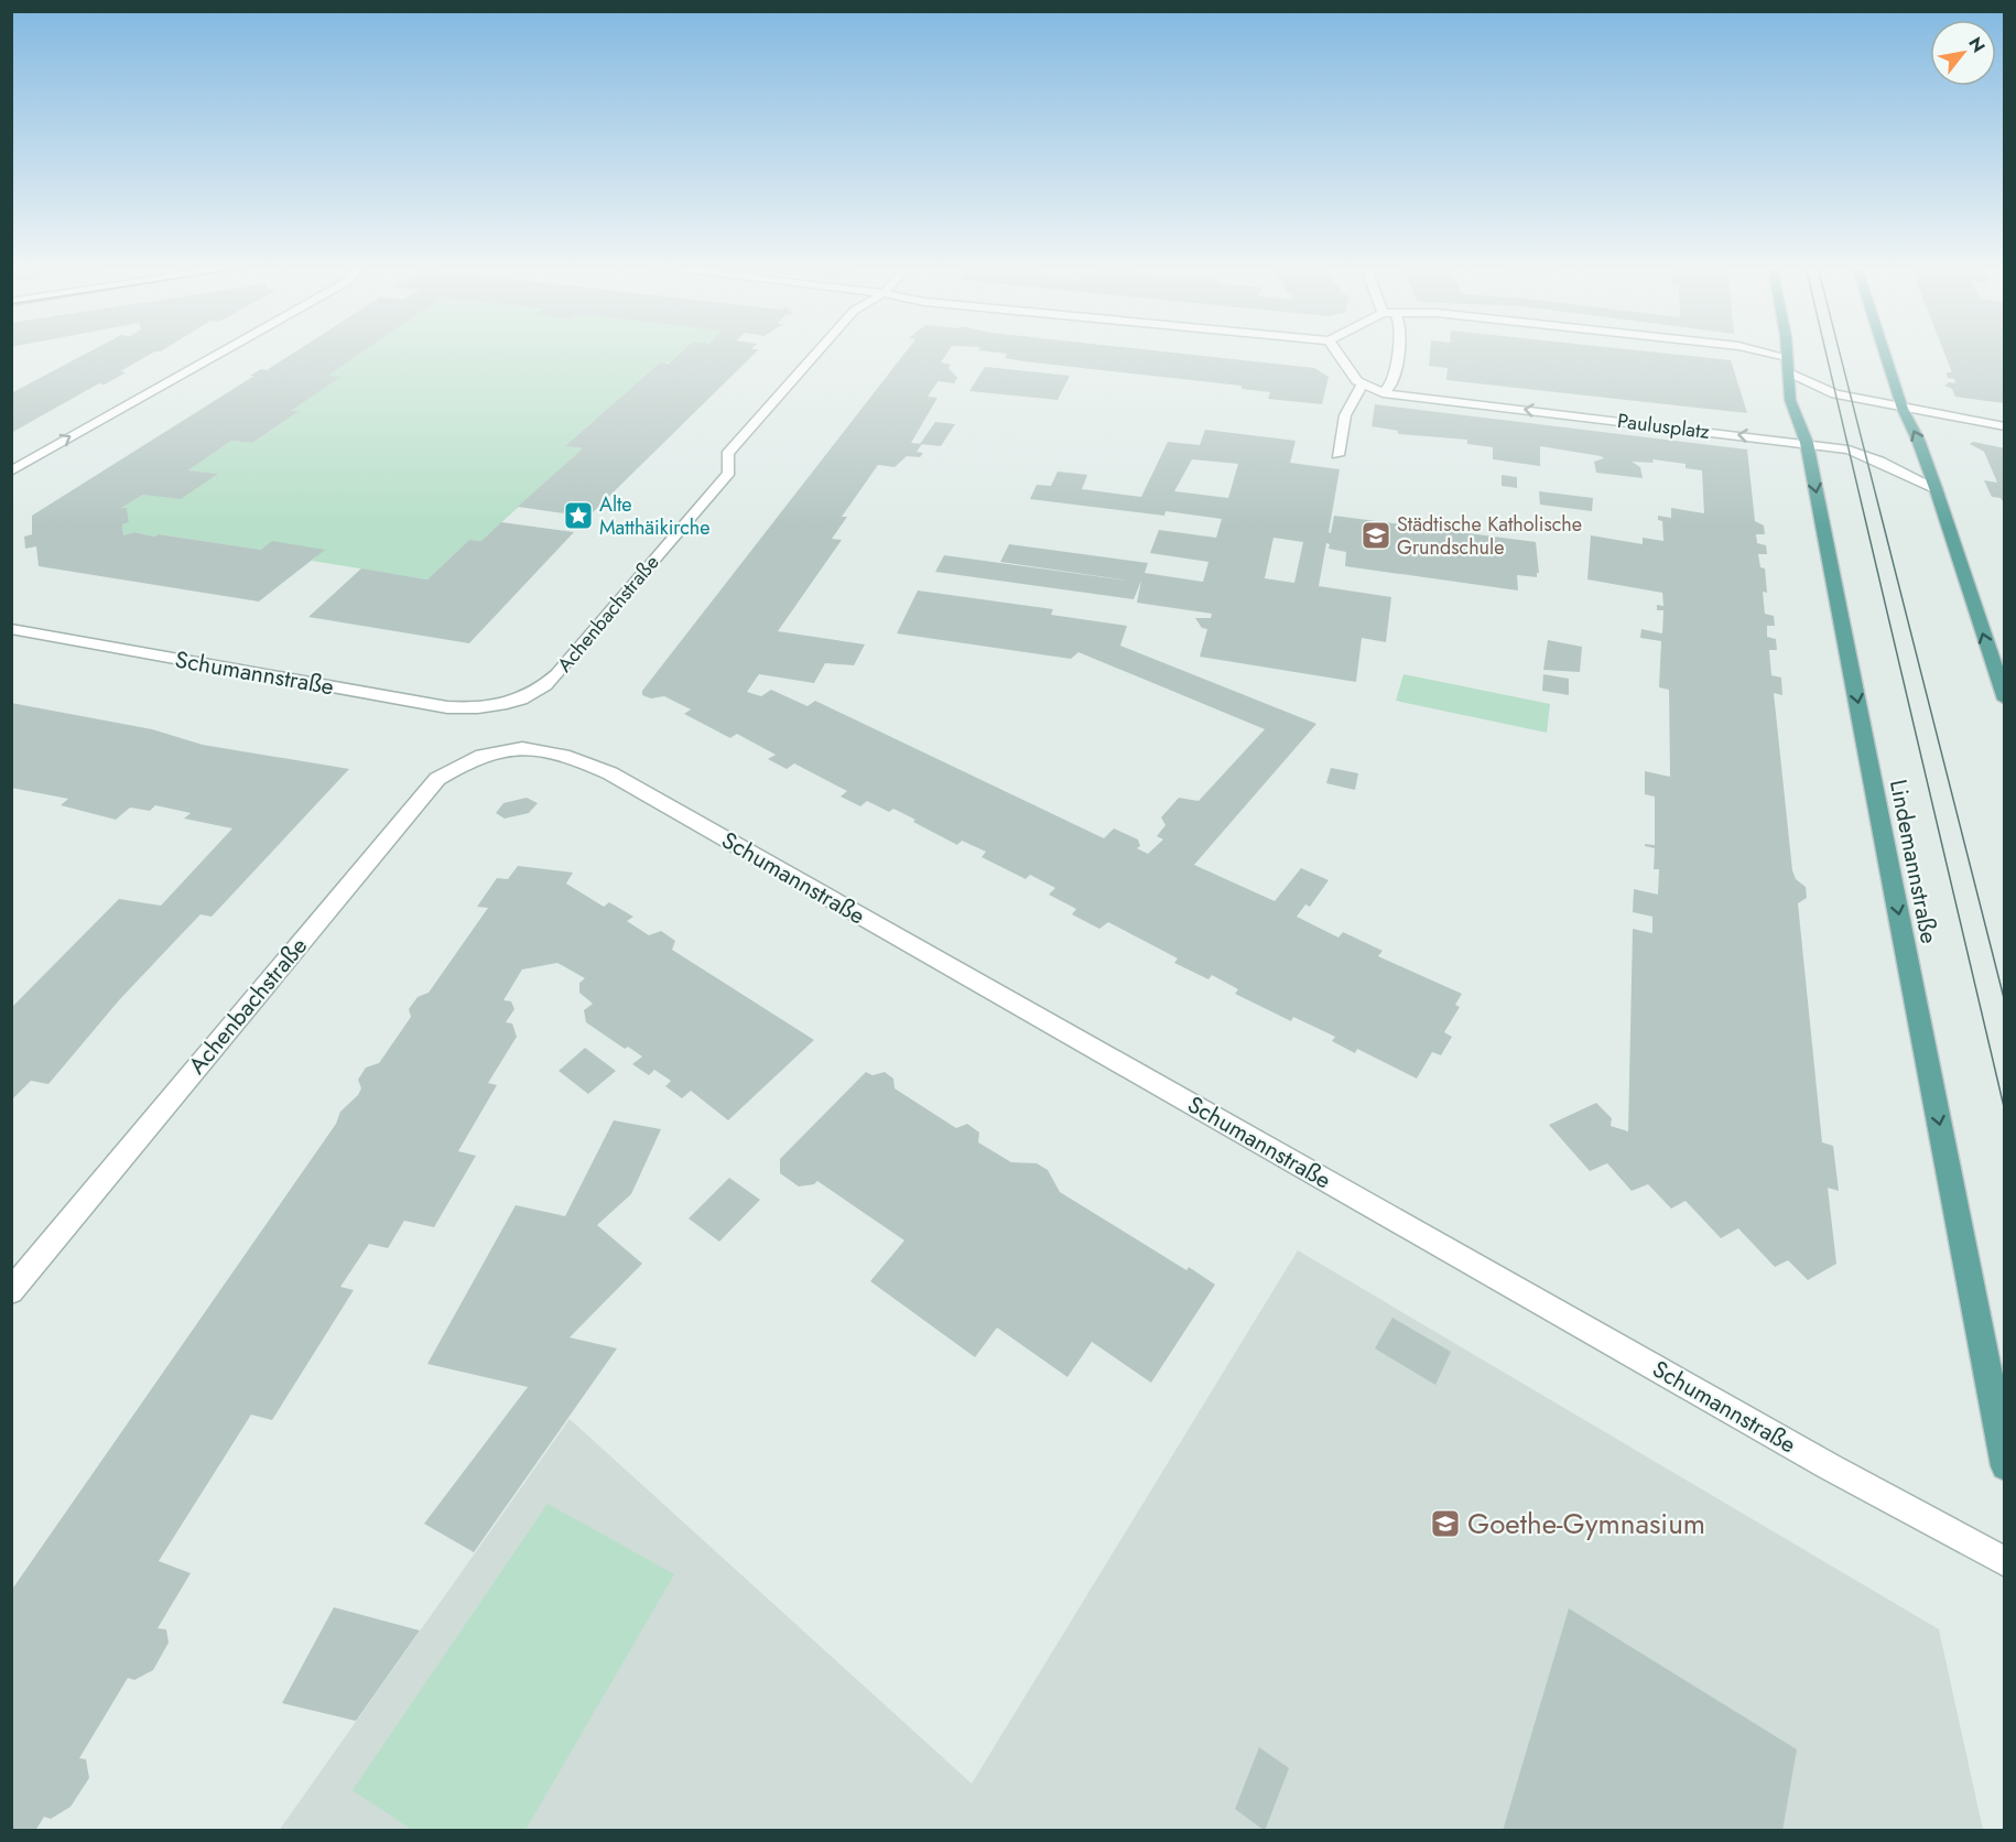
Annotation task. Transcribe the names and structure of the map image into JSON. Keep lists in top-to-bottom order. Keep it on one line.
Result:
{"streets":{"main road":["Lindemannstraße"],"street":["Paulusplatz","Achenbachstraße","Schumannstraße"]},"crossings":[["Paulusplatz","Lindemannstraße"],["Achenbachstraße","Schumannstraße"]],"one_way":["Paulusplatz","Lindemannstraße"],"places":{"place":["Alte Matthäikirche"],"school or university":["Städtische Katholische Grundschule","Goethe-Gymnasium"]},"north":"top right"}
